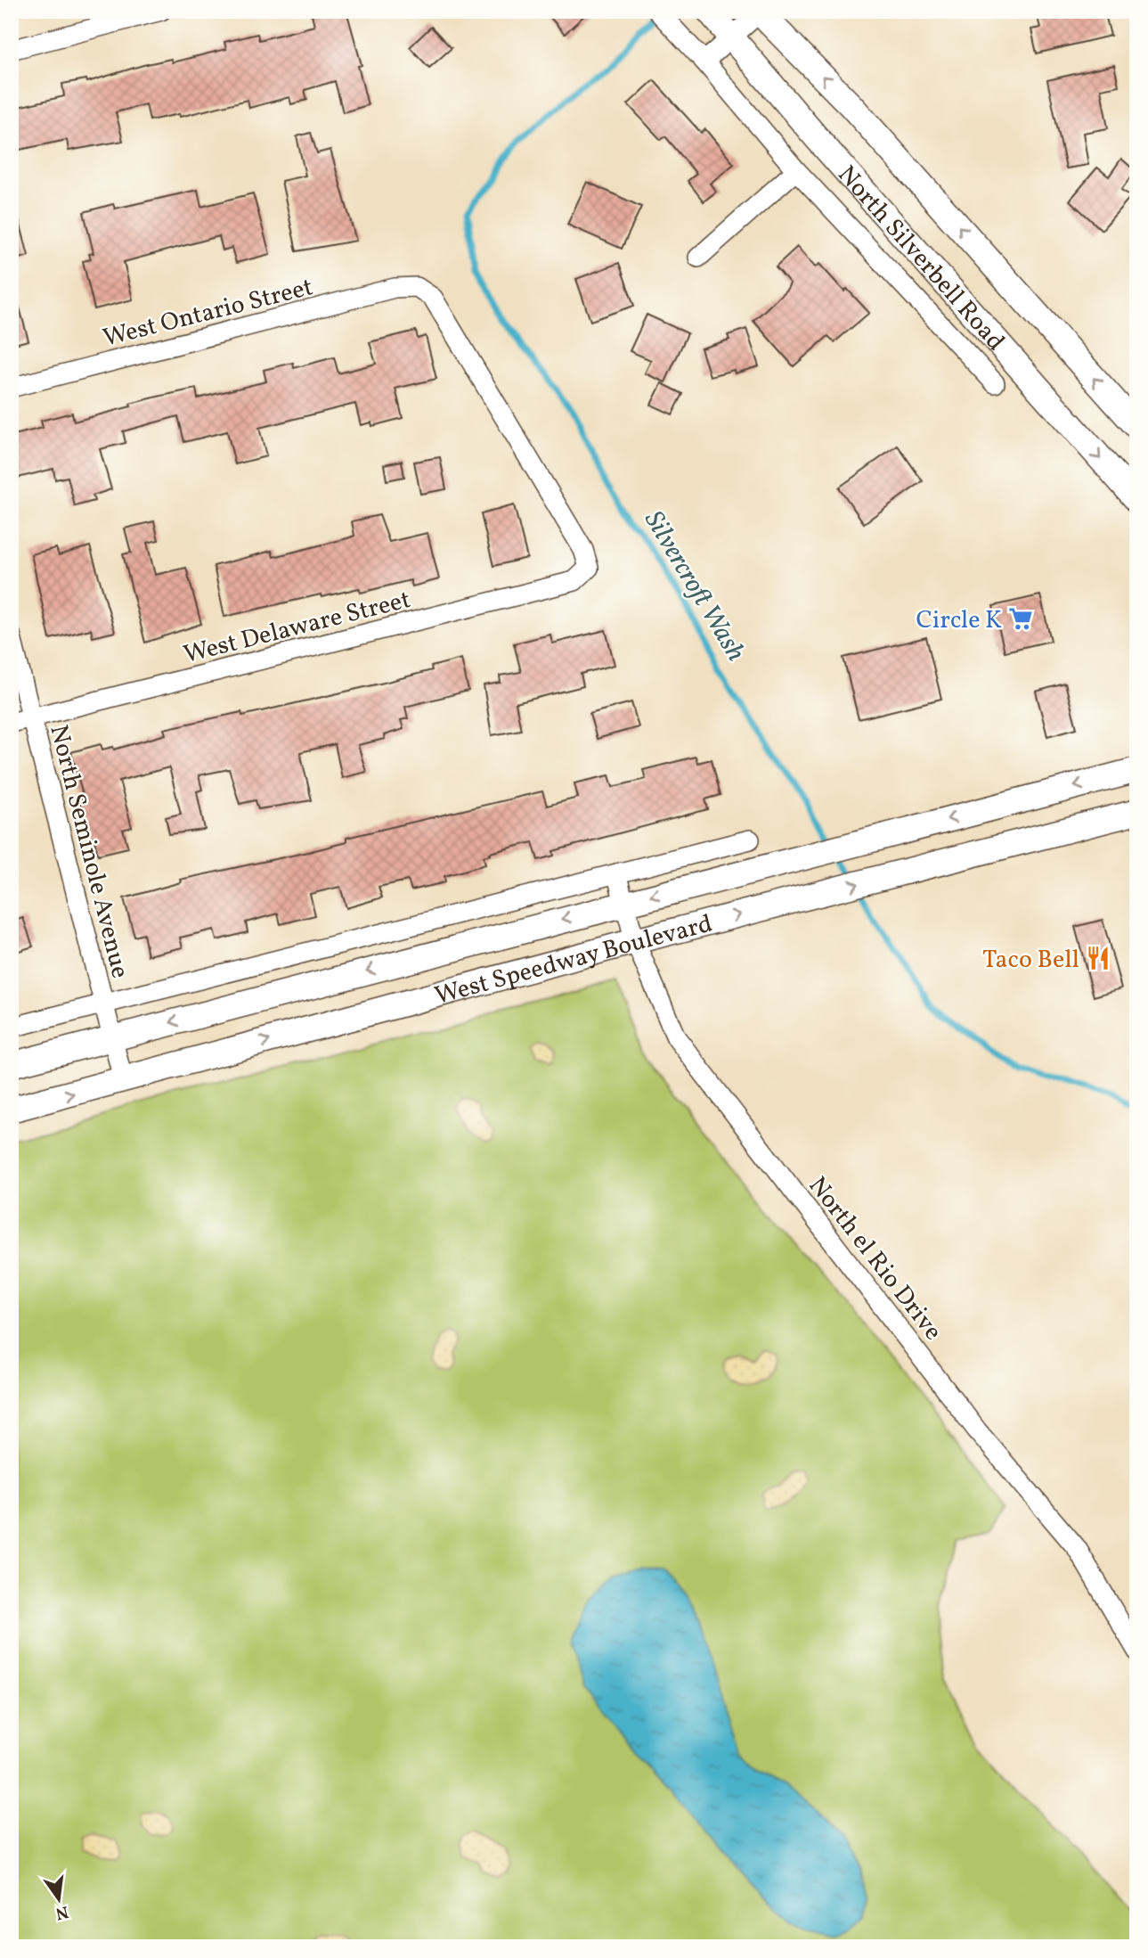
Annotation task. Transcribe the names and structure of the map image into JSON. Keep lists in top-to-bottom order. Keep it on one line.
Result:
{"streets":{"main road":["North Silverbell Road","West Speedway Boulevard"],"street":["West Ontario Street","West Delaware Street","North Seminole Avenue","North el Rio Drive"]},"crossings":[["West Ontario Street","West Delaware Street"],["West Delaware Street","North Seminole Avenue"],["North Seminole Avenue","West Speedway Boulevard"],["West Speedway Boulevard","North el Rio Drive"]],"water":["Silvercroft Wash"],"places":{"supermarket":["Circle K"],"restaurant":["Taco Bell"]},"north":"bottom"}
